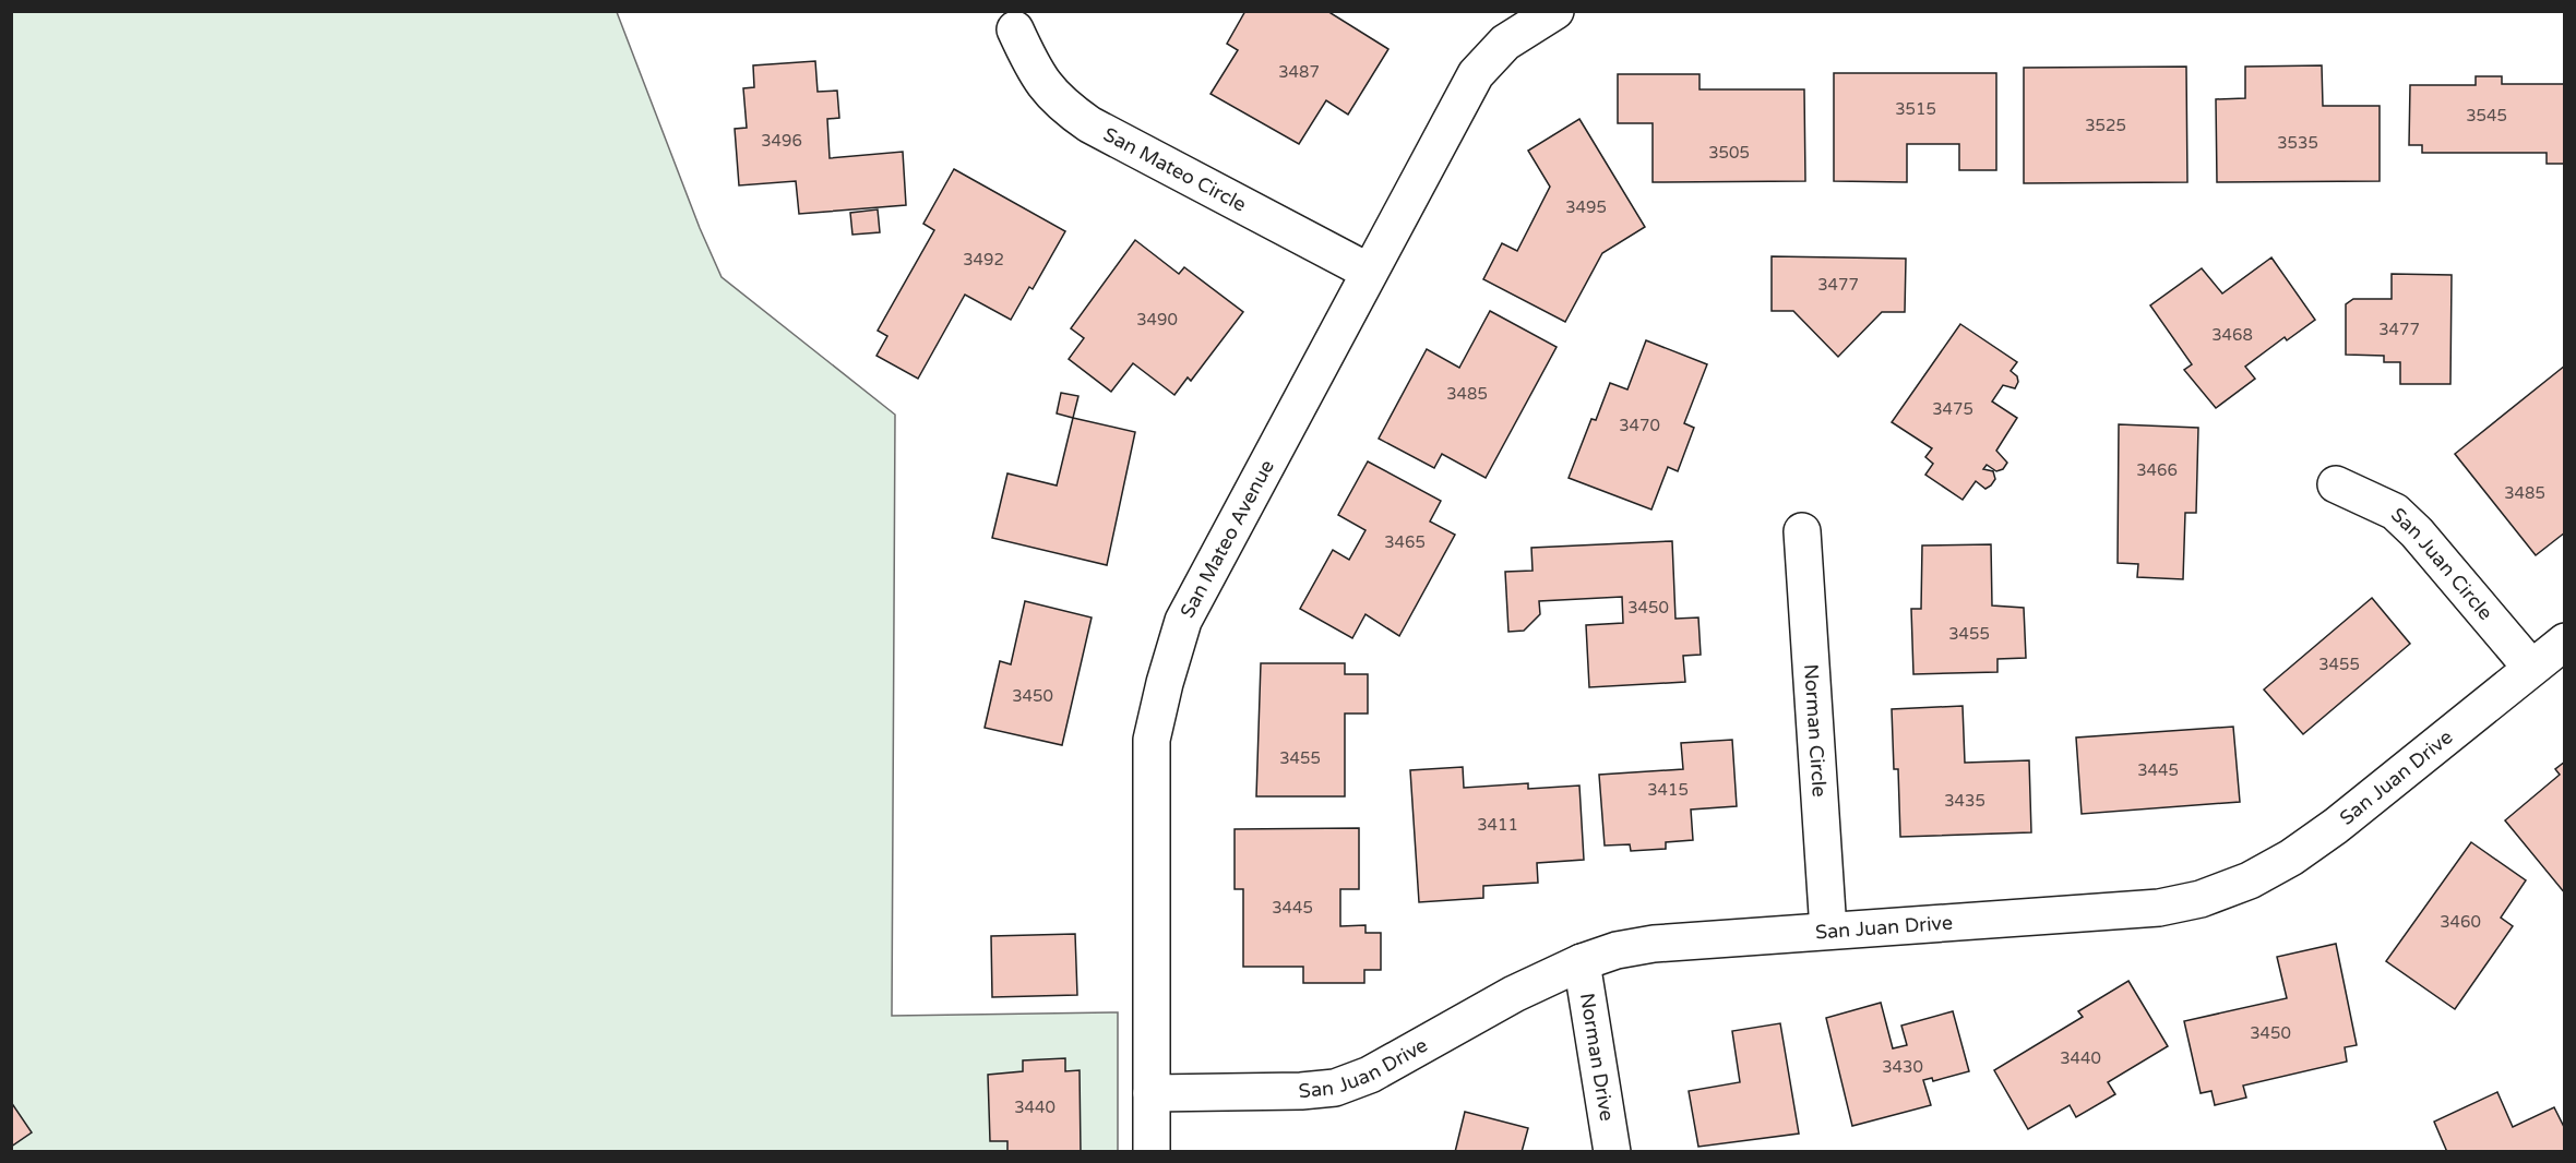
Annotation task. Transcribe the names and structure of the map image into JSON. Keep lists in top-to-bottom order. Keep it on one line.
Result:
{"streets":{"street":["San Mateo Circle","San Mateo Avenue","San Juan Circle","Norman Circle","San Juan Drive","Norman Drive"]},"crossings":[["San Mateo Circle","San Mateo Avenue"],["San Mateo Avenue","San Juan Drive"],["San Juan Circle","San Juan Drive"],["Norman Circle","San Juan Drive"],["San Juan Drive","Norman Drive"]],"house_numbers":["3487","3515","3545","3525","3496","3535","3505","3495","3492","3477","3490","3477","3468","3485","3475","3470","3466","3485","3465","3450","3455","3455","3450","3455","3445","3415","3435","3411","3445","3460","3450","3440","3430","3440"]}
